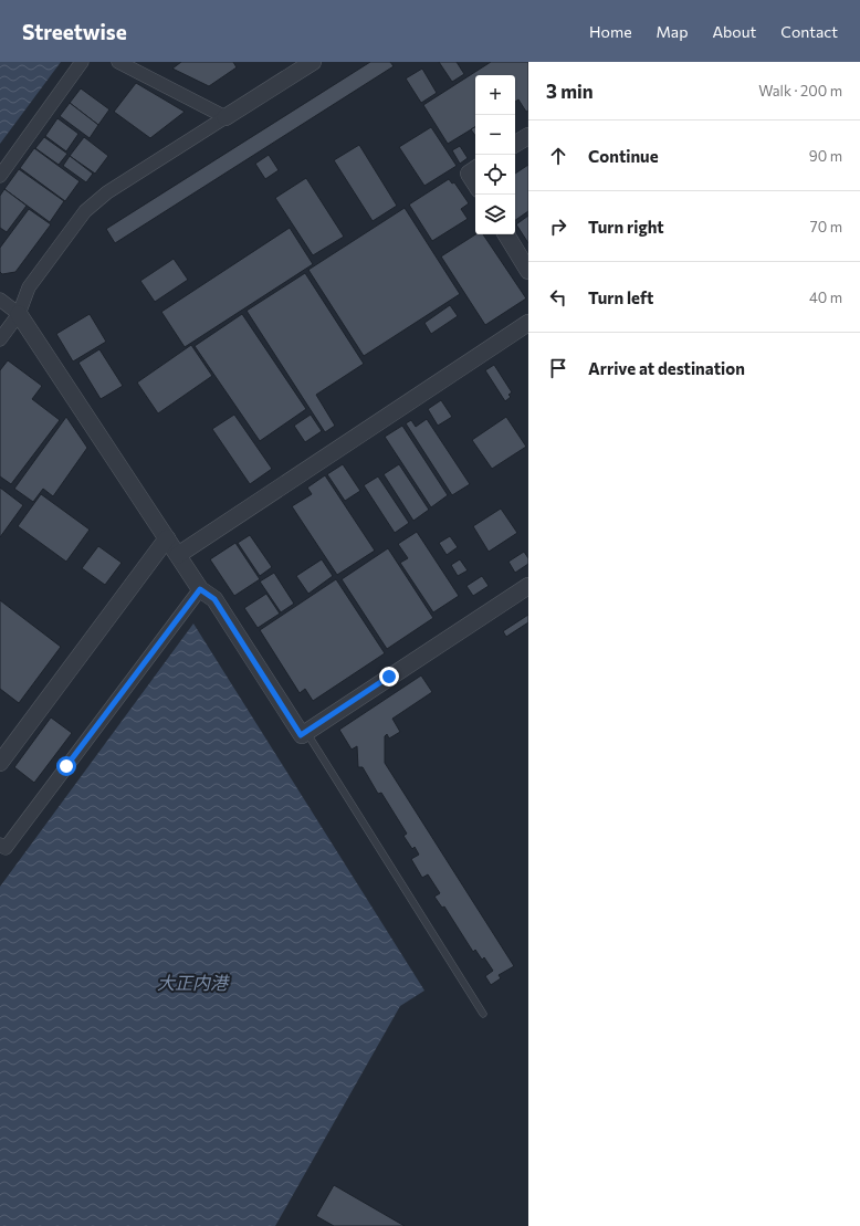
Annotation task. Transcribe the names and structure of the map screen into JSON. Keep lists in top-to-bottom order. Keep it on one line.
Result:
{"water":["大正内港"],"page":{"header":"Streetwise","nav":["Home","Map","About","Contact"],"heading":["3 min","Walk · 200 m"],"map_buttons":["+","−"],"list":[["Continue","90 m"],["Turn right","70 m"],["Turn left","40 m"],"Arrive at destination"]}}
